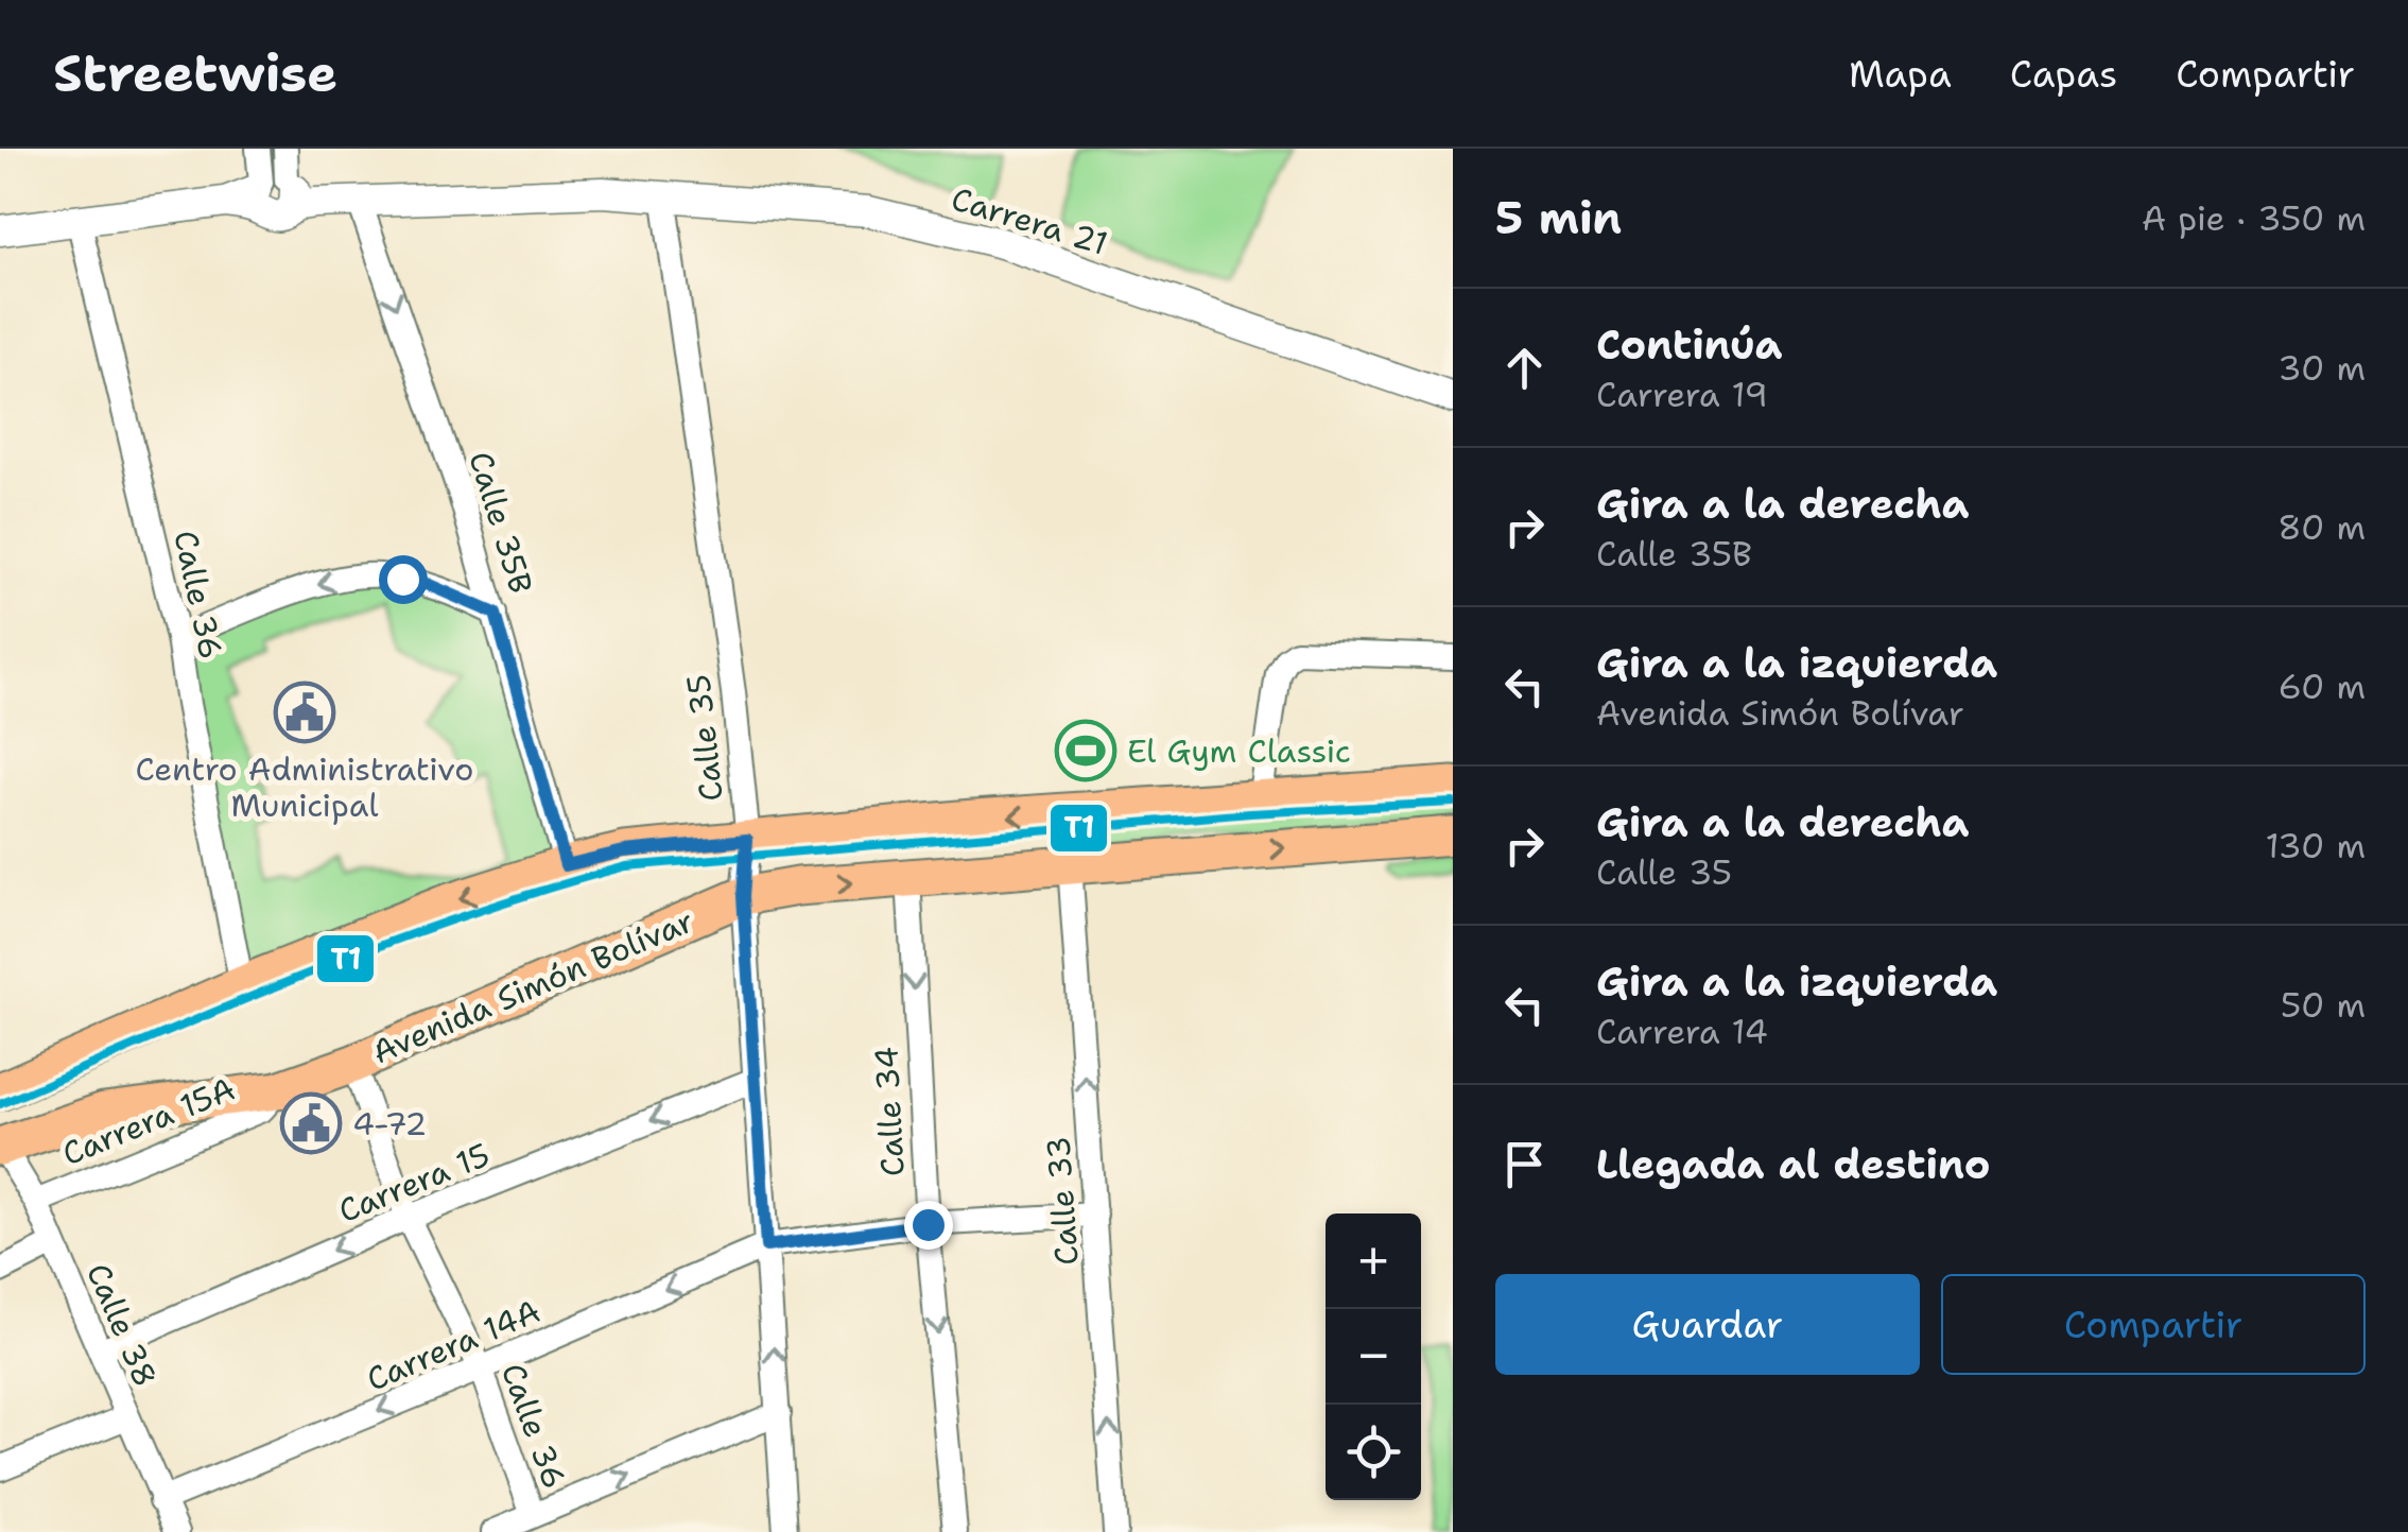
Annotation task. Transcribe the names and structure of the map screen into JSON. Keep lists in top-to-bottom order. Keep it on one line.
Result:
{"streets":{"main road":["Avenida Simón Bolívar"],"street":["Carrera 21","Calle 35B","Calle 36","Calle 35","Calle 34","Carrera 15A","Carrera 15","Calle 33","Calle 38","Carrera 14A"]},"crossings":[["Carrera 21","Calle 35B"],["Carrera 21","Calle 36"],["Carrera 21","Calle 35"],["Calle 36","Avenida Simón Bolívar"],["Calle 36","Carrera 15"],["Calle 36","Carrera 14A"],["Calle 35","Avenida Simón Bolívar"],["Calle 35","Carrera 15"],["Calle 35","Carrera 14A"],["Avenida Simón Bolívar","Calle 34"],["Avenida Simón Bolívar","Carrera 15A"],["Avenida Simón Bolívar","Calle 33"],["Avenida Simón Bolívar","Calle 38"],["Calle 34","Carrera 14A"],["Carrera 15A","Calle 38"],["Carrera 15","Calle 38"],["Calle 33","Carrera 14A"],["Calle 38","Carrera 14A"]],"one_way":["Calle 35B","Calle 34","Carrera 15","Calle 33"],"places":{"public building":["Centro Administrativo Municipal","4-72"],"sports":["El Gym Classic"]},"lines":["transit line T1"],"page":{"header":"Streetwise","nav":["Mapa","Capas","Compartir"],"heading":["5 min","A pie · 350 m"],"list":[["Continúa","Carrera 19","30 m"],["Gira a la derecha","Calle 35B","80 m"],["Gira a la izquierda","Avenida Simón Bolívar","60 m"],["Gira a la derecha","Calle 35","130 m"],["Gira a la izquierda","Carrera 14","50 m"],"Llegada al destino"],"map_buttons":["+","−"],"buttons":["Guardar","Compartir"]}}
